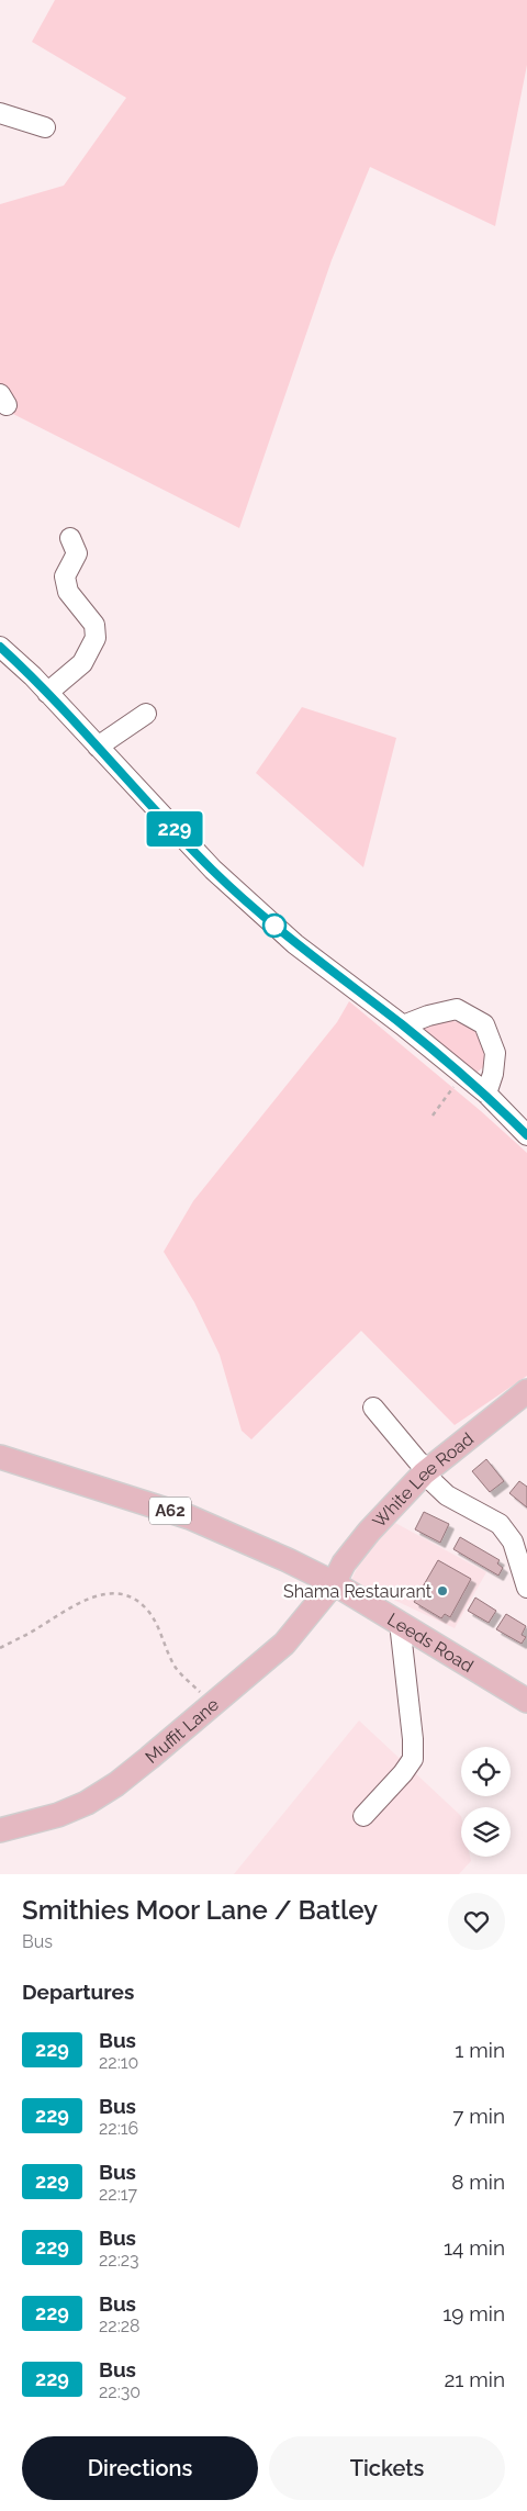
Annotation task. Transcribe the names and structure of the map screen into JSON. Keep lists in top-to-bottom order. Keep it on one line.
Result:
{"streets":{"main road":["White Lee Road","A62","Leeds Road","Muffit Lane"]},"crossings":[["White Lee Road","A62"],["White Lee Road","Leeds Road"],["White Lee Road","Muffit Lane"],["A62","Leeds Road"],["A62","Muffit Lane"],["Leeds Road","Muffit Lane"]],"places":["Shama Restaurant"],"lines":["bus line 229"],"page":{"on_map":"229","heading":[["Smithies Moor Lane / Batley","Bus"],"Departures"],"list":[{"mark":"229","name":"Bus","note":"22:10","value":"1 min"},{"mark":"229","name":"Bus","note":"22:16","value":"7 min"},{"mark":"229","name":"Bus","note":"22:17","value":"8 min"},{"mark":"229","name":"Bus","note":"22:23","value":"14 min"},{"mark":"229","name":"Bus","note":"22:28","value":"19 min"},{"mark":"229","name":"Bus","note":"22:30","value":"21 min"}],"buttons":["Directions","Tickets"]}}
